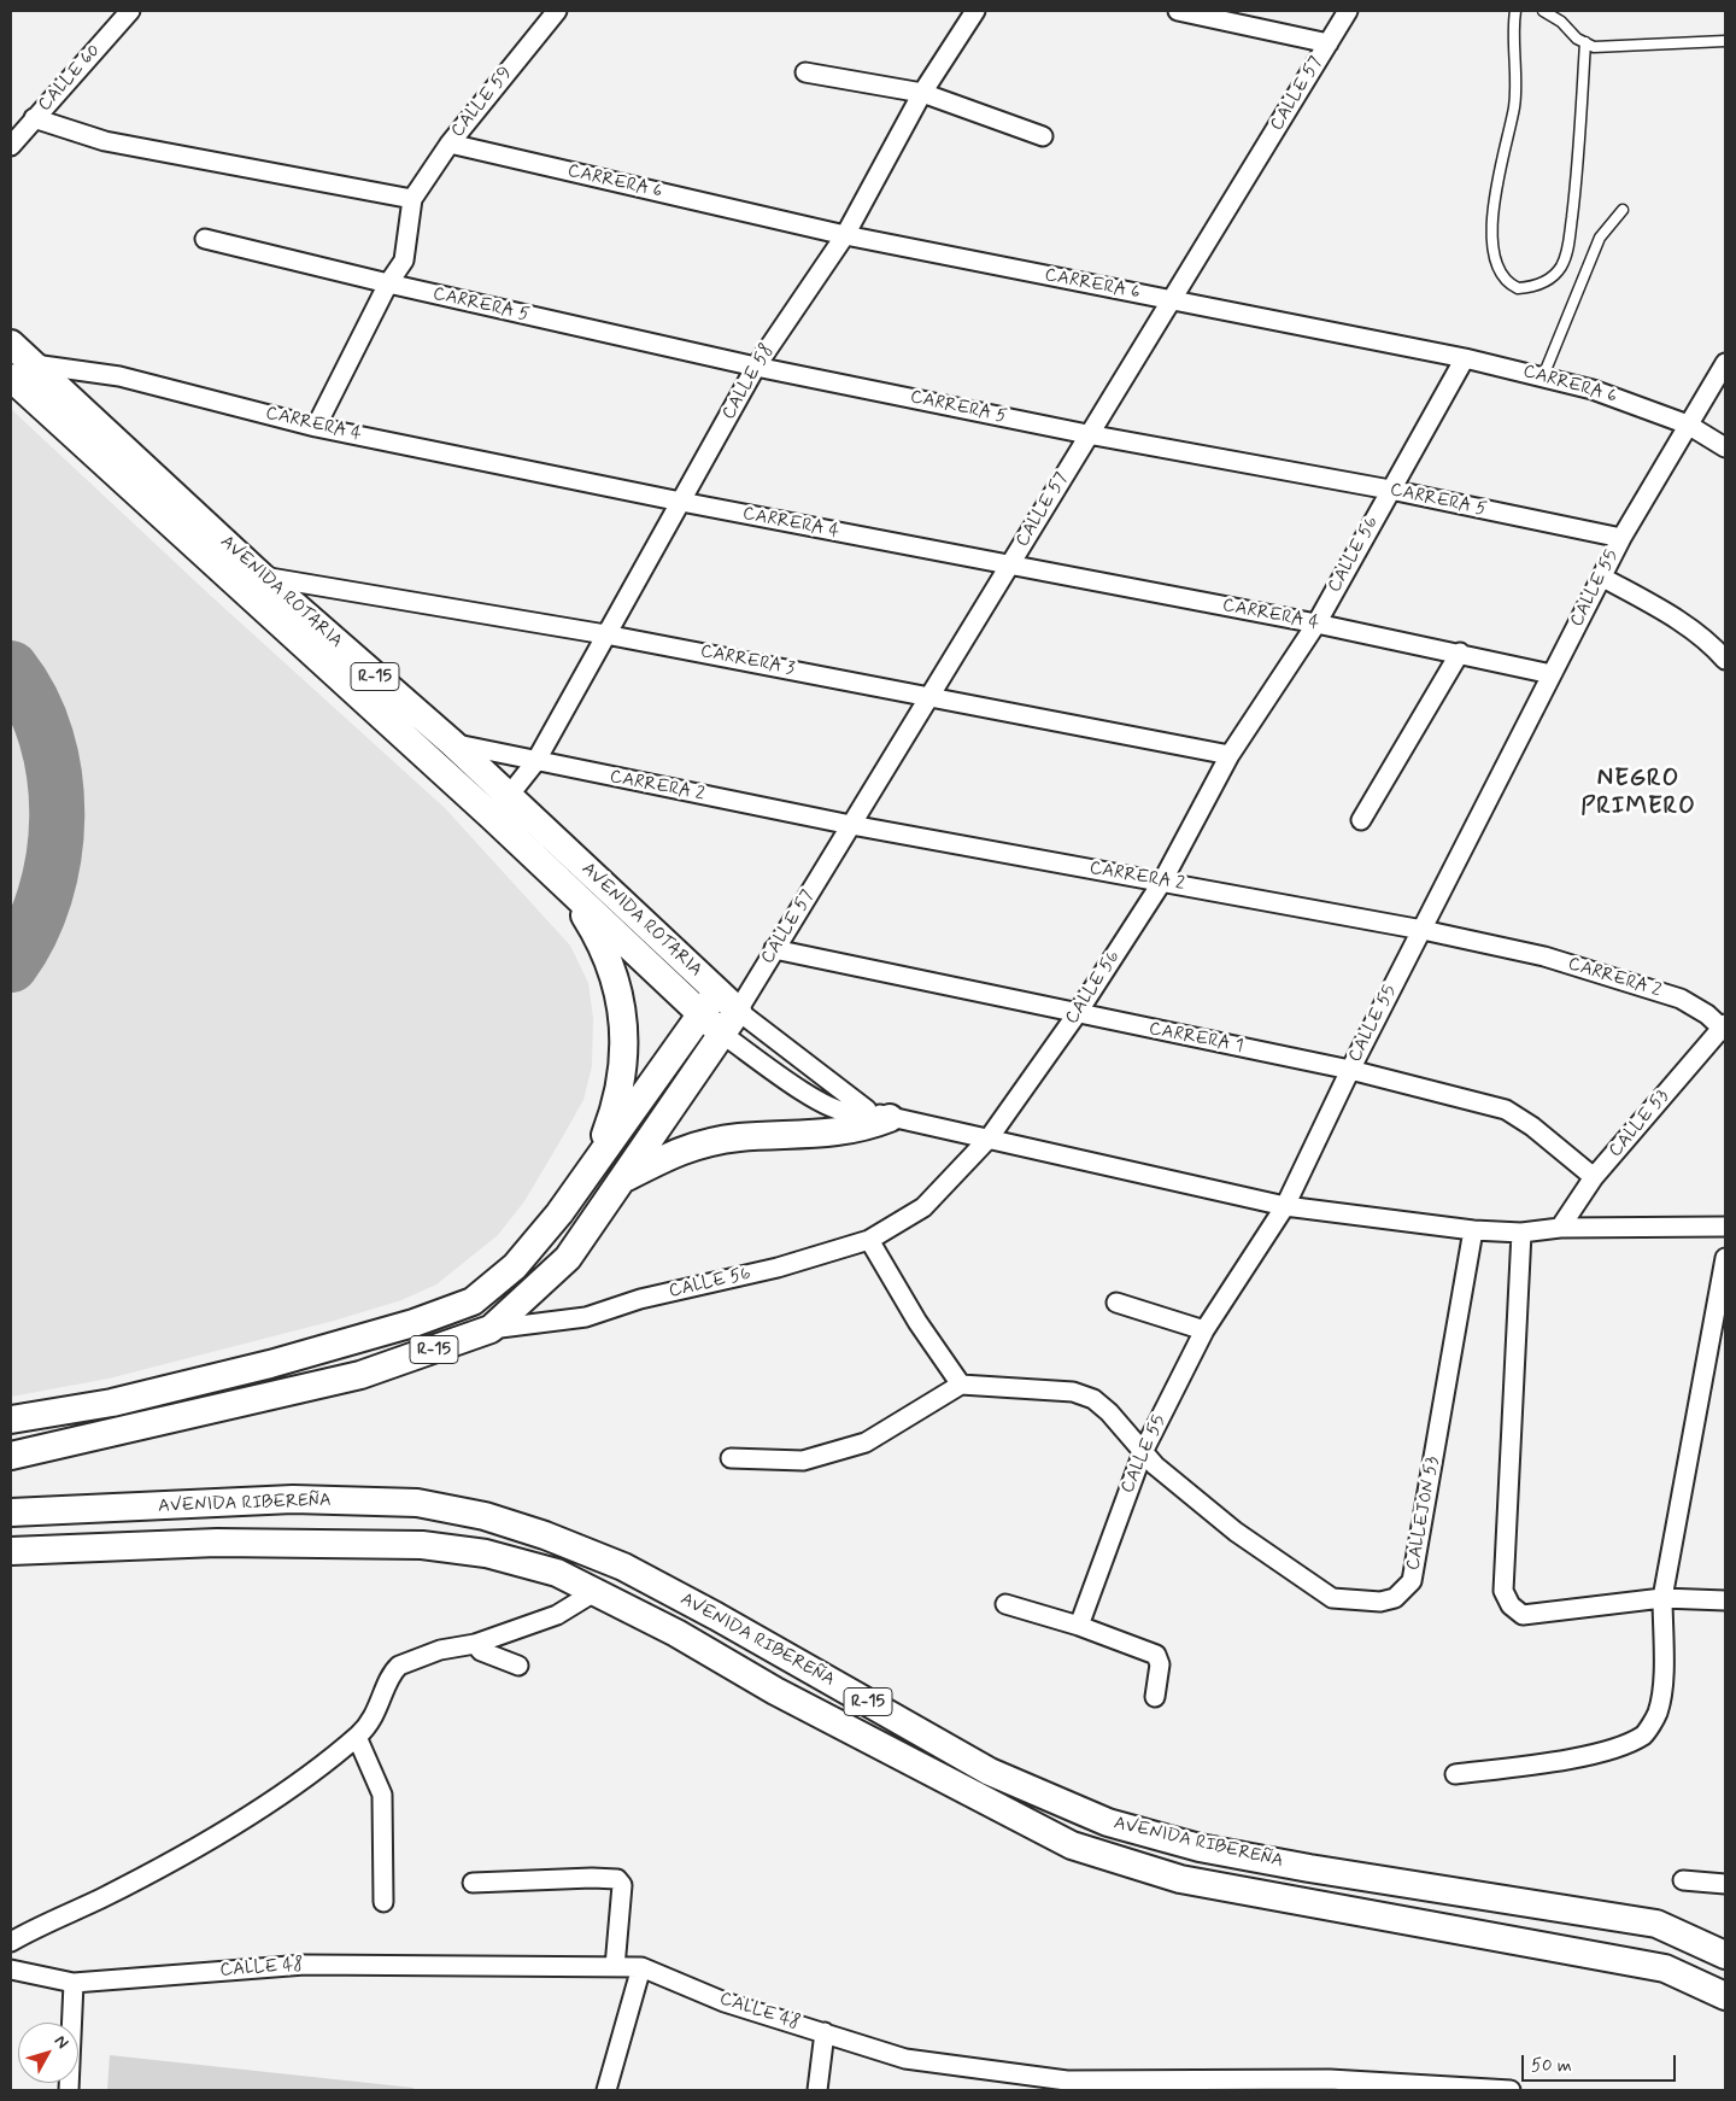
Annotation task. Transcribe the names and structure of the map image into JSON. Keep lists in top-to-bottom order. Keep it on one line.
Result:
{"streets":{"main road":["AVENIDA ROTARIA","R-15","AVENIDA RIBEREÑA"],"street":["CALLE 60","CALLE 57","CALLE 59","CARRERA 6","CARRERA 5","CALLE 58","CARRERA 4","CALLE 56","CALLE 55","CARRERA 3","CARRERA 2","CARRERA 1","CALLE 53","CALLEJON 53","CALLE 48"]},"crossings":[["CALLE 57","CARRERA 6"],["CALLE 57","CARRERA 5"],["CALLE 57","CARRERA 4"],["CALLE 57","AVENIDA ROTARIA"],["CALLE 57","CARRERA 3"],["CALLE 57","R-15"],["CALLE 57","CARRERA 2"],["CALLE 57","CARRERA 1"],["CALLE 59","CARRERA 6"],["CARRERA 6","CALLE 58"],["CARRERA 6","CALLE 56"],["CARRERA 6","CALLE 55"],["CARRERA 5","CALLE 58"],["CARRERA 5","CALLE 56"],["CARRERA 5","CALLE 55"],["CALLE 58","CARRERA 4"],["CALLE 58","AVENIDA ROTARIA"],["CALLE 58","CARRERA 3"],["CALLE 58","CARRERA 2"],["CARRERA 4","CALLE 56"],["CARRERA 4","CALLE 55"],["CARRERA 4","AVENIDA ROTARIA"],["CALLE 56","CARRERA 3"],["CALLE 56","R-15"],["CALLE 56","CARRERA 2"],["CALLE 56","CARRERA 1"],["CALLE 55","CARRERA 2"],["CALLE 55","CARRERA 1"],["CALLE 55","CALLEJON 53"],["AVENIDA ROTARIA","CARRERA 3"],["AVENIDA ROTARIA","R-15"],["AVENIDA ROTARIA","CARRERA 2"],["CARRERA 2","CALLE 53"],["CARRERA 1","CALLE 53"]],"districts":["NEGRO PRIMERO"],"scale_bar":"50 m","north":"top right"}
